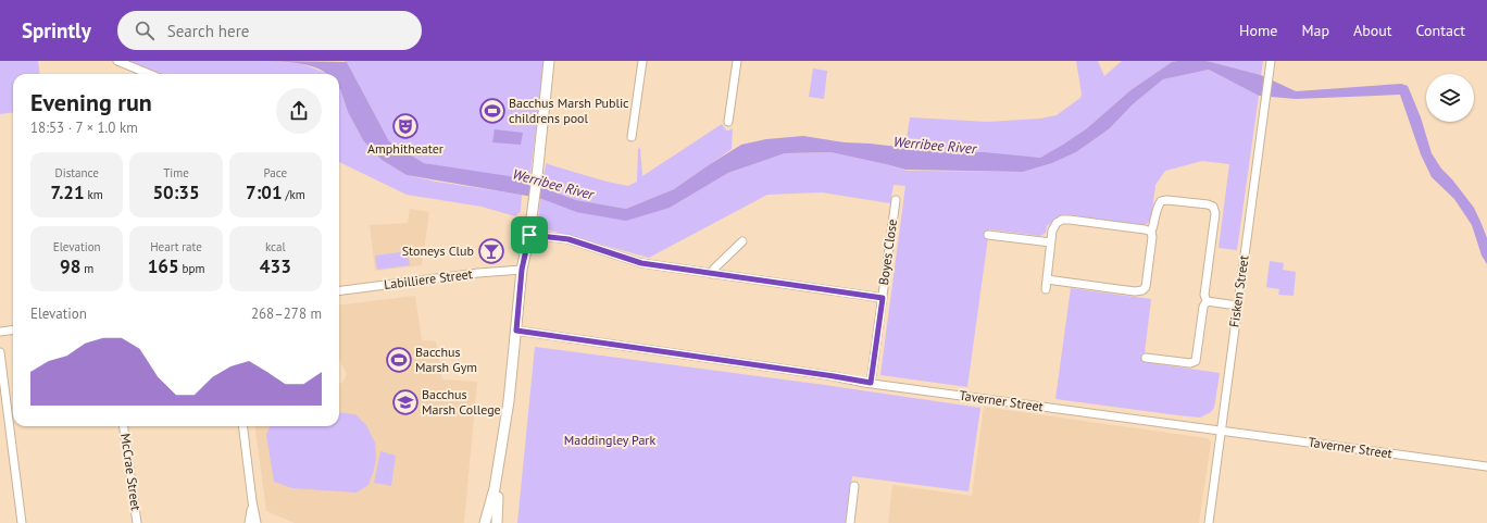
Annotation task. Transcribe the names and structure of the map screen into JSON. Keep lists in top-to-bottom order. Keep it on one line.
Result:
{"streets":{"street":["Boyes Close","Labilliere Street","Fisken Street","Taverner Street","McCrae Street"]},"crossings":[["Boyes Close","Taverner Street"],["Fisken Street","Taverner Street"]],"water":["Werribee River"],"parks":["Maddingley Park"],"places":{"sports":["Bacchus Marsh Public childrens pool","Bacchus Marsh Gym"],"theatre":["Amphitheater"],"bar":["Stoneys Club"],"school or university":["Bacchus Marsh College"]},"page":{"header":"Sprintly","search":"Search here","nav":["Home","Map","About","Contact"],"heading":["Evening run","18:53 · 7 × 1.0 km"],"stats":[["Distance","7.21 km"],["Time","50:35"],["Pace","7:01 /km"],["Elevation","98 m"],["Heart rate","165 bpm"],["kcal","433"]],"chart":["Elevation","268–278 m"]}}
